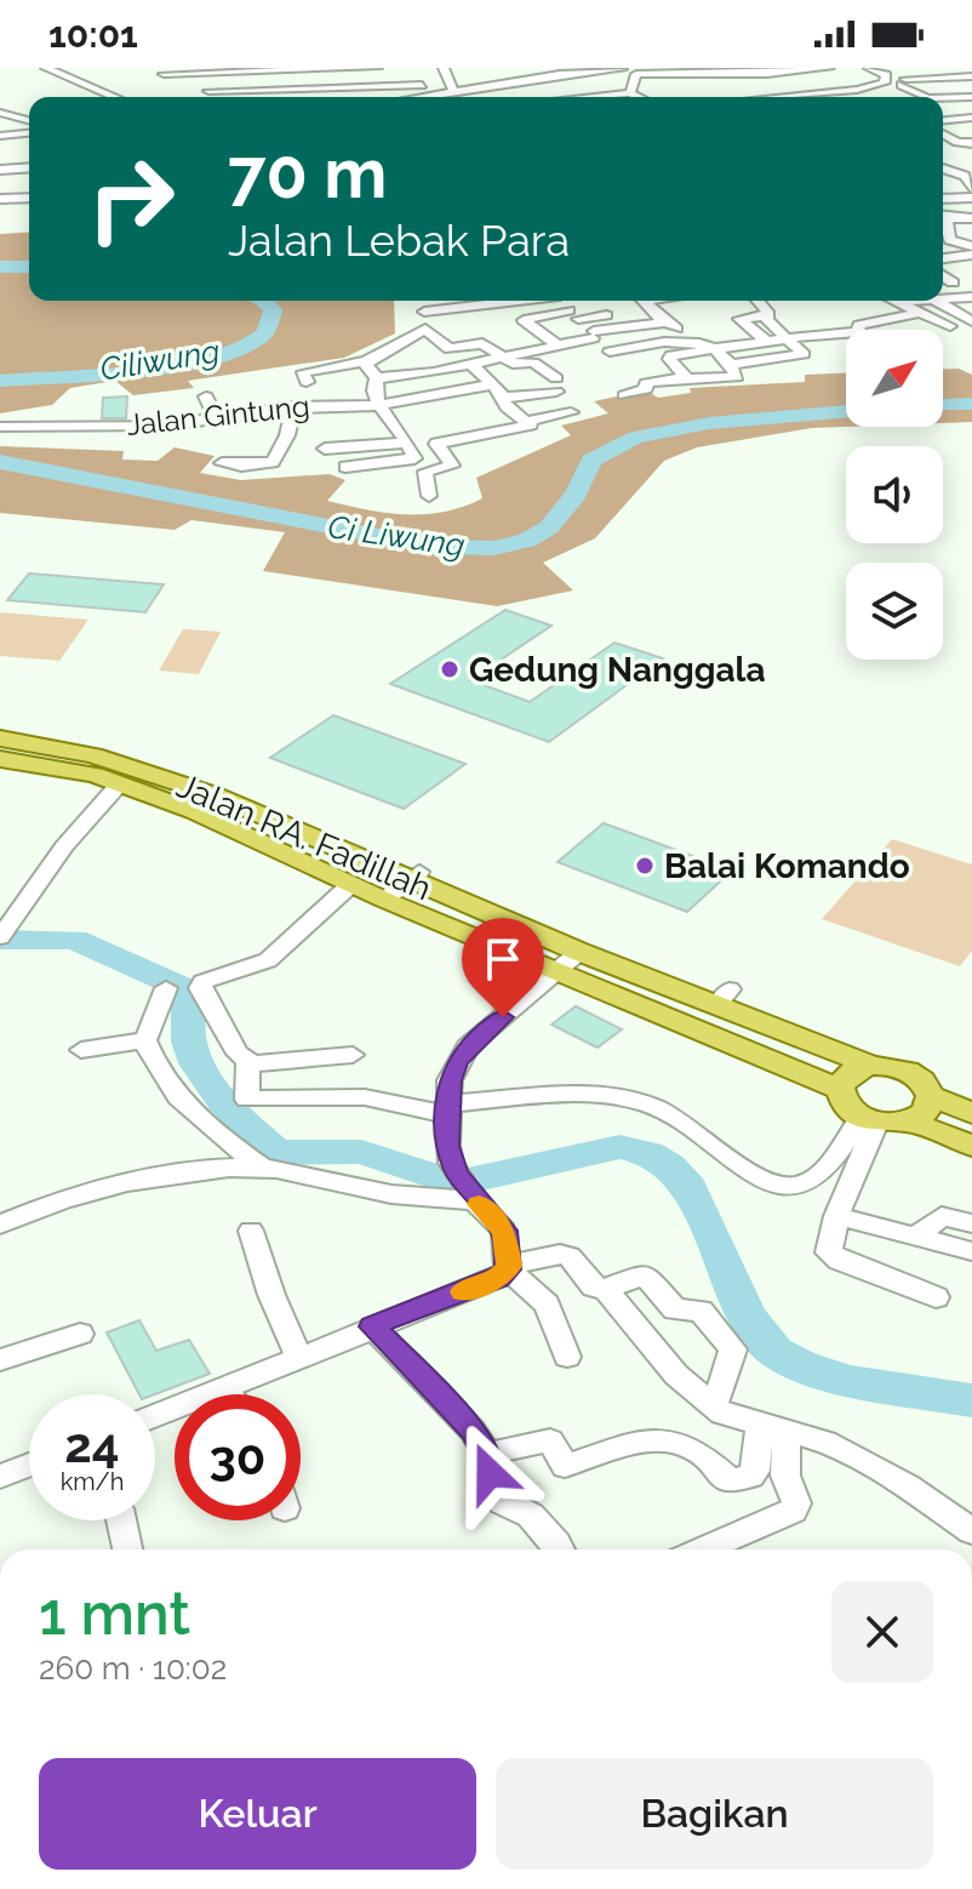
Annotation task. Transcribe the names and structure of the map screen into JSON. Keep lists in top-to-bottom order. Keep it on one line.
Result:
{"streets":{"main road":["Jalan RA. Fadillah"],"street":["Jalan Gintung"]},"water":["Ciliwung","Ci Liwung"],"places":["Gedung Nanggala","Balai Komando"],"north":"top right","page":{"status":"10:01","turn":["70 m","Jalan Lebak Para"],"speed":"24 km/h","limit":"30","heading":["1 mnt","260 m · 10:02"],"buttons":["Keluar","Bagikan"]}}
